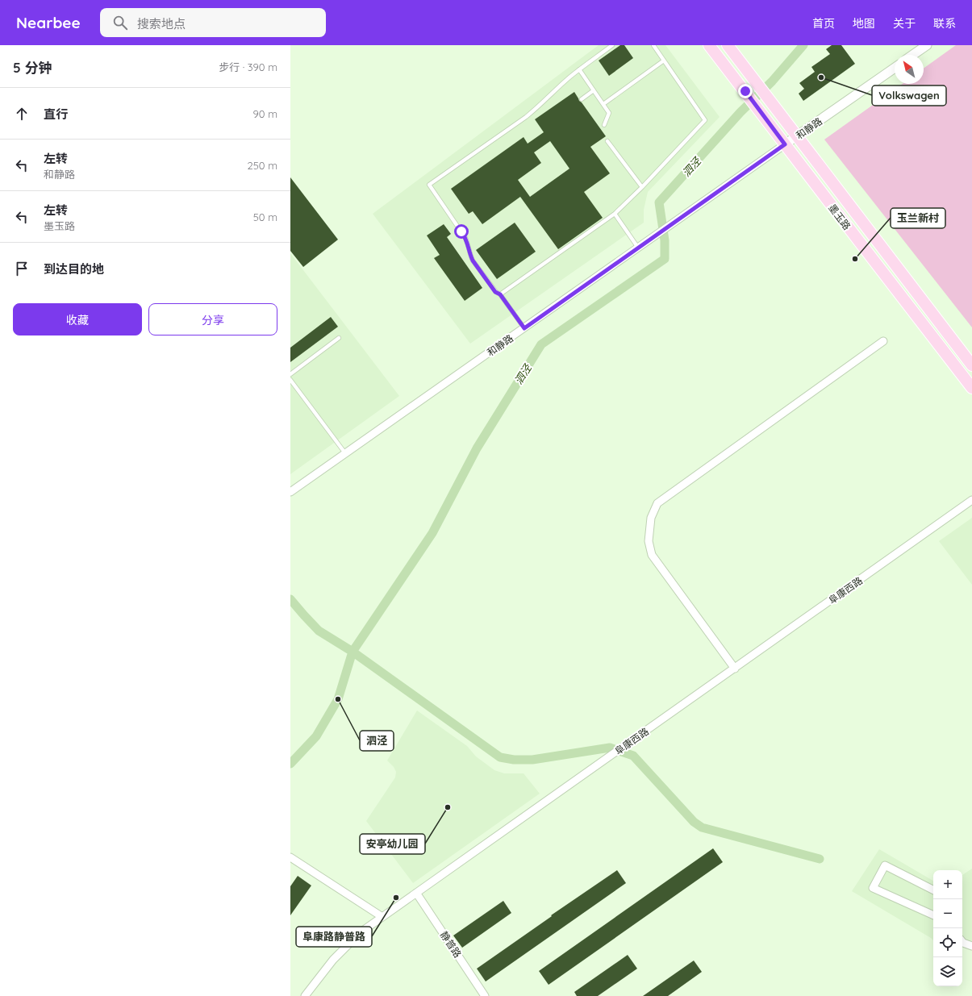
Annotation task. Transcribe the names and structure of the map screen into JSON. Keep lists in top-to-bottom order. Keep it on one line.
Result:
{"streets":{"main road":["墨玉路"],"street":["和静路","阜康西路","静普路"]},"crossings":[["和静路","墨玉路"],["阜康西路","静普路"]],"water":["泗泾"],"places":["Volkswagen","玉兰新村","泗泾","安亭幼儿园","阜康路静普路"],"north":"top left","page":{"header":"Nearbee","search":"搜索地点","nav":["首页","地图","关于","联系"],"heading":["5 分钟","步行 · 390 m"],"list":[["直行","90 m"],["左转","和静路","250 m"],["左转","墨玉路","50 m"],"到达目的地"],"buttons":["收藏","分享"],"map_buttons":["+","−"]}}
